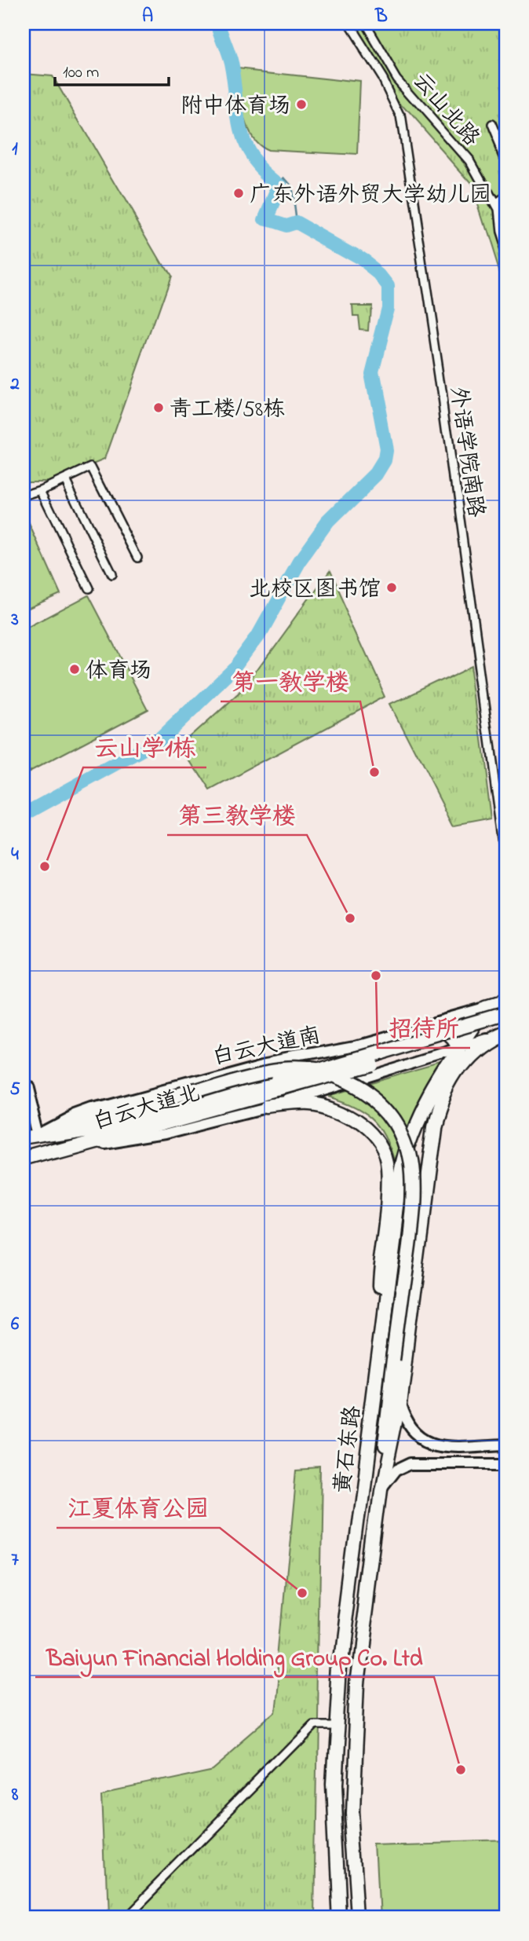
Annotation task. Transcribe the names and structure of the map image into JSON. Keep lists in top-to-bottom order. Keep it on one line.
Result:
{"streets":{"highway":["白云大道南","白云大道北","黄石东路"],"street":["云山北路","外语学院南路"]},"crossings":[["白云大道南","白云大道北"],["白云大道南","黄石东路"]],"places":["附中体育场","广东外语外贸大学幼儿园","青工楼/58栋","北校区图书馆","体育场","第一教学楼","云山学1栋","第三教学楼","招待所","江夏体育公园","Baiyun Financial Holding Group Co. Ltd"],"scale_bar":"100 m","grid":{"columns":["A","B"],"rows":["1","2","3","4","5","6","7","8"]}}
